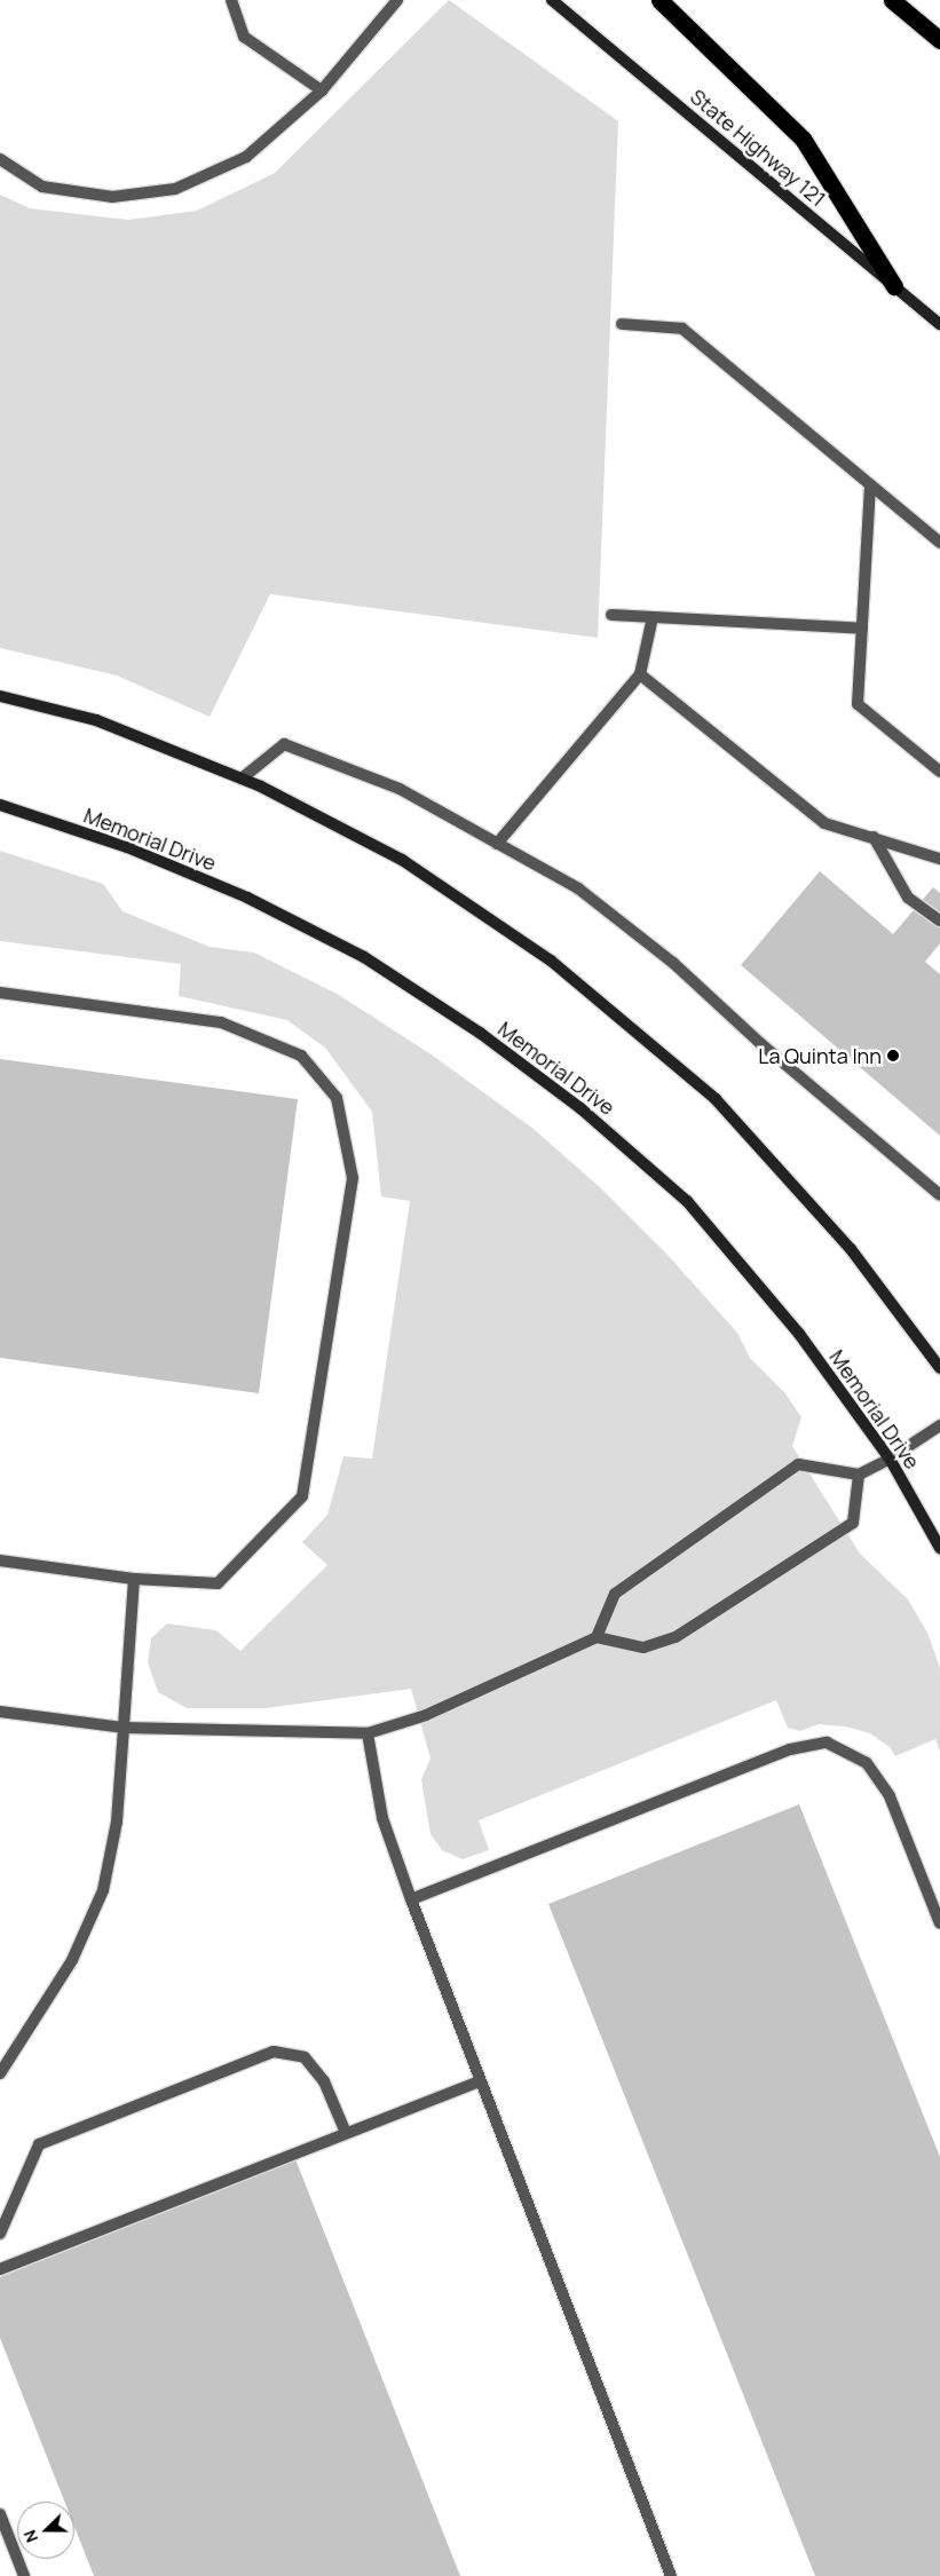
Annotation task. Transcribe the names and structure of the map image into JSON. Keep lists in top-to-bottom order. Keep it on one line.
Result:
{"streets":{"street":["State Highway 121","Memorial Drive"]},"places":["La Quinta Inn"],"north":"left"}
